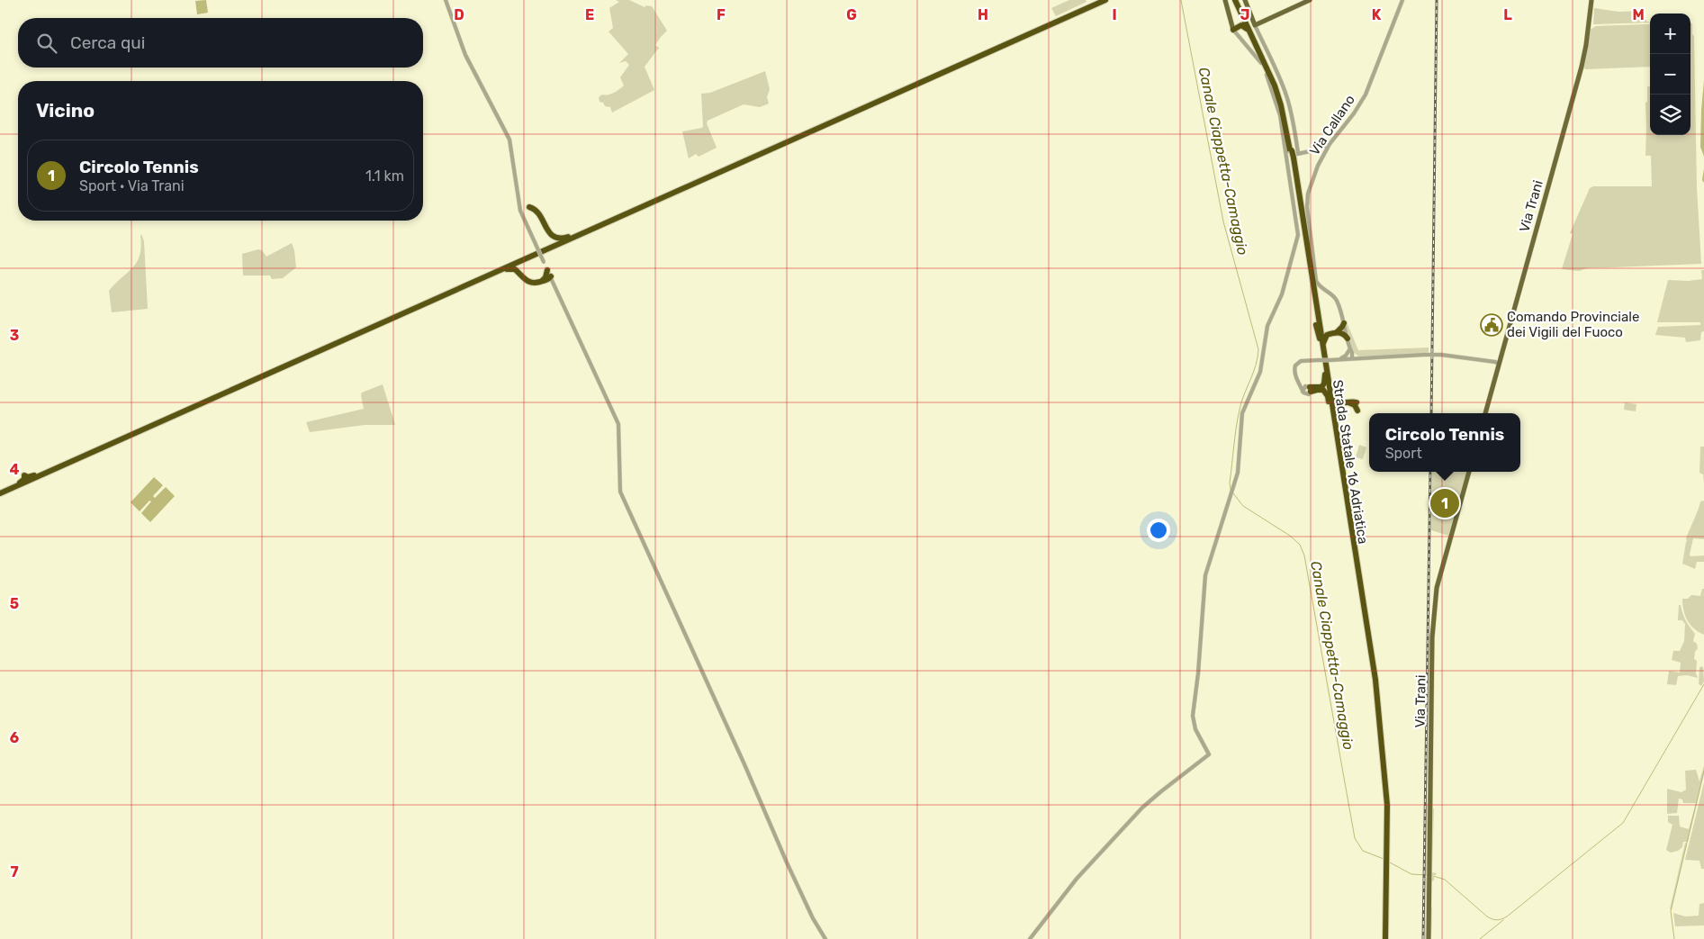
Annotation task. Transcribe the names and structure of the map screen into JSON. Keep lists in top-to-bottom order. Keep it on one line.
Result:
{"streets":{"highway":["Strada Statale 16 Adriatica"],"main road":["Via Trani"],"street":["Via Callano"]},"water":["Canale Ciappetta-Camaggio"],"places":{"public building":["Comando Provinciale dei Vigili del Fuoco"]},"page":{"map_buttons":["+","−"],"search":"Cerca qui","heading":"Vicino","list":[{"mark":"1","name":"Circolo Tennis","note":"Sport · Via Trani","value":"1.1 km"}],"popup":["Circolo Tennis","Sport"],"pins":"1"},"grid":{"columns":["D","E","F","G","H","I","J","K","L","M"],"rows":["3","4","5","6","7"]}}
